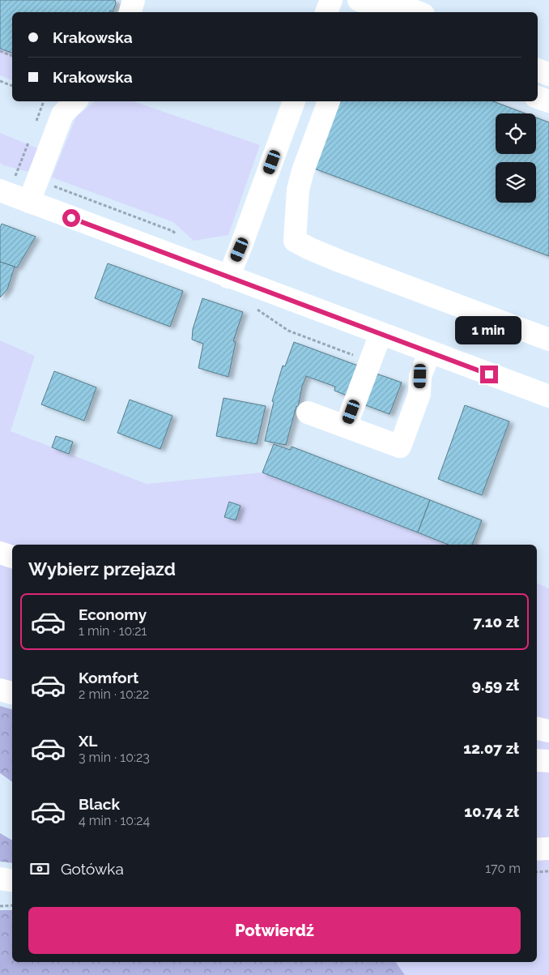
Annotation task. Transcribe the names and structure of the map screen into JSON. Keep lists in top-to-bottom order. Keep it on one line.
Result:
{"page":{"banner":["Krakowska","Krakowska"],"bubble":"1 min","heading":"Wybierz przejazd","list":[{"name":"Economy","note":"1 min · 10:21","value":"7.10 zł"},{"name":"Komfort","note":"2 min · 10:22","value":"9.59 zł"},{"name":"XL","note":"3 min · 10:23","value":"12.07 zł"},{"name":"Black","note":"4 min · 10:24","value":"10.74 zł"}],"pay":["Gotówka","170 m"],"buttons":"Potwierdź"}}
